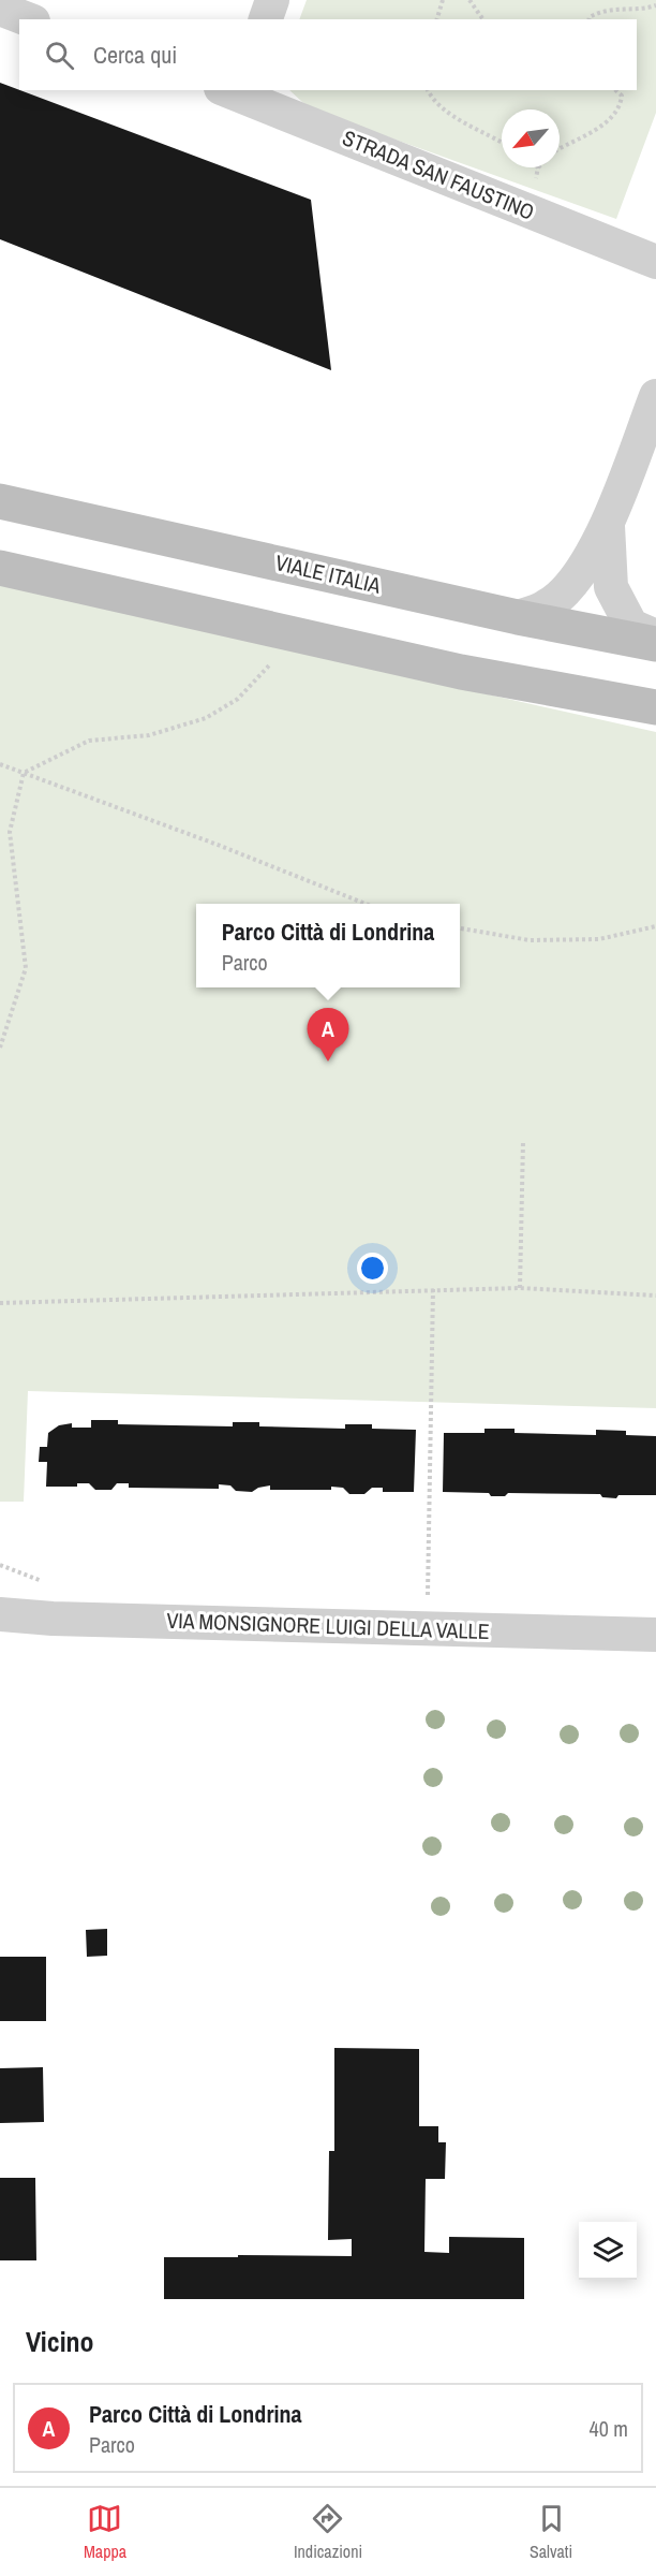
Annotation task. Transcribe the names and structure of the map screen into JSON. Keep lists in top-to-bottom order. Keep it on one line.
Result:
{"streets":{"main road":["VIALE ITALIA"],"street":["STRADA SAN FAUSTINO","VIA MONSIGNORE LUIGI DELLA VALLE"]},"north":"bottom left","page":{"search":"Cerca qui","popup":["Parco Città di Londrina","Parco"],"pins":"A","heading":"Vicino","list":[{"mark":"A","name":"Parco Città di Londrina","note":"Parco","value":"40 m"}],"nav":["Mappa","Indicazioni","Salvati"]}}
